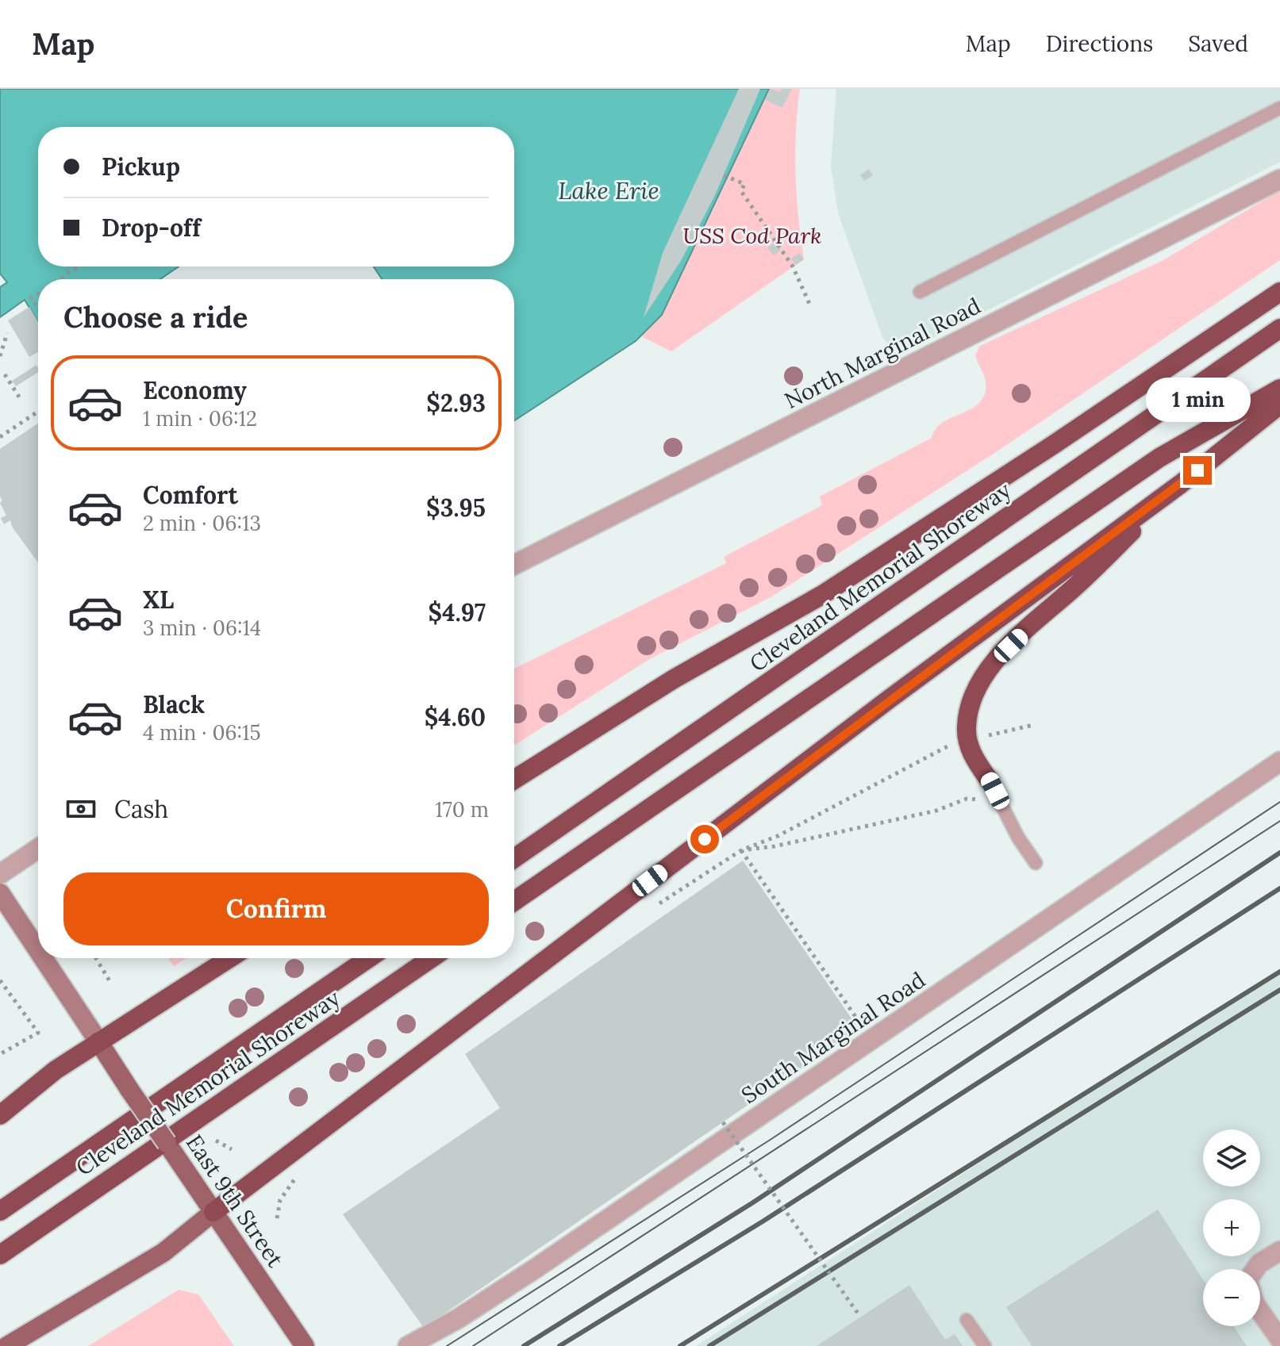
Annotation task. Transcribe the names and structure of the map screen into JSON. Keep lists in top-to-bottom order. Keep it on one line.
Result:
{"streets":{"highway":["Cleveland Memorial Shoreway"],"main road":["East 9th Street"],"street":["North Marginal Road","South Marginal Road"]},"water":["Lake Erie"],"parks":["USS Cod Park"],"page":{"header":"Map","nav":["Map","Directions","Saved"],"banner":["Pickup","Drop-off"],"heading":"Choose a ride","list":[{"name":"Economy","note":"1 min · 06:12","value":"$2.93"},{"name":"Comfort","note":"2 min · 06:13","value":"$3.95"},{"name":"XL","note":"3 min · 06:14","value":"$4.97"},{"name":"Black","note":"4 min · 06:15","value":"$4.60"}],"bubble":"1 min","pay":["Cash","170 m"],"buttons":"Confirm","map_buttons":["+","−"]}}
